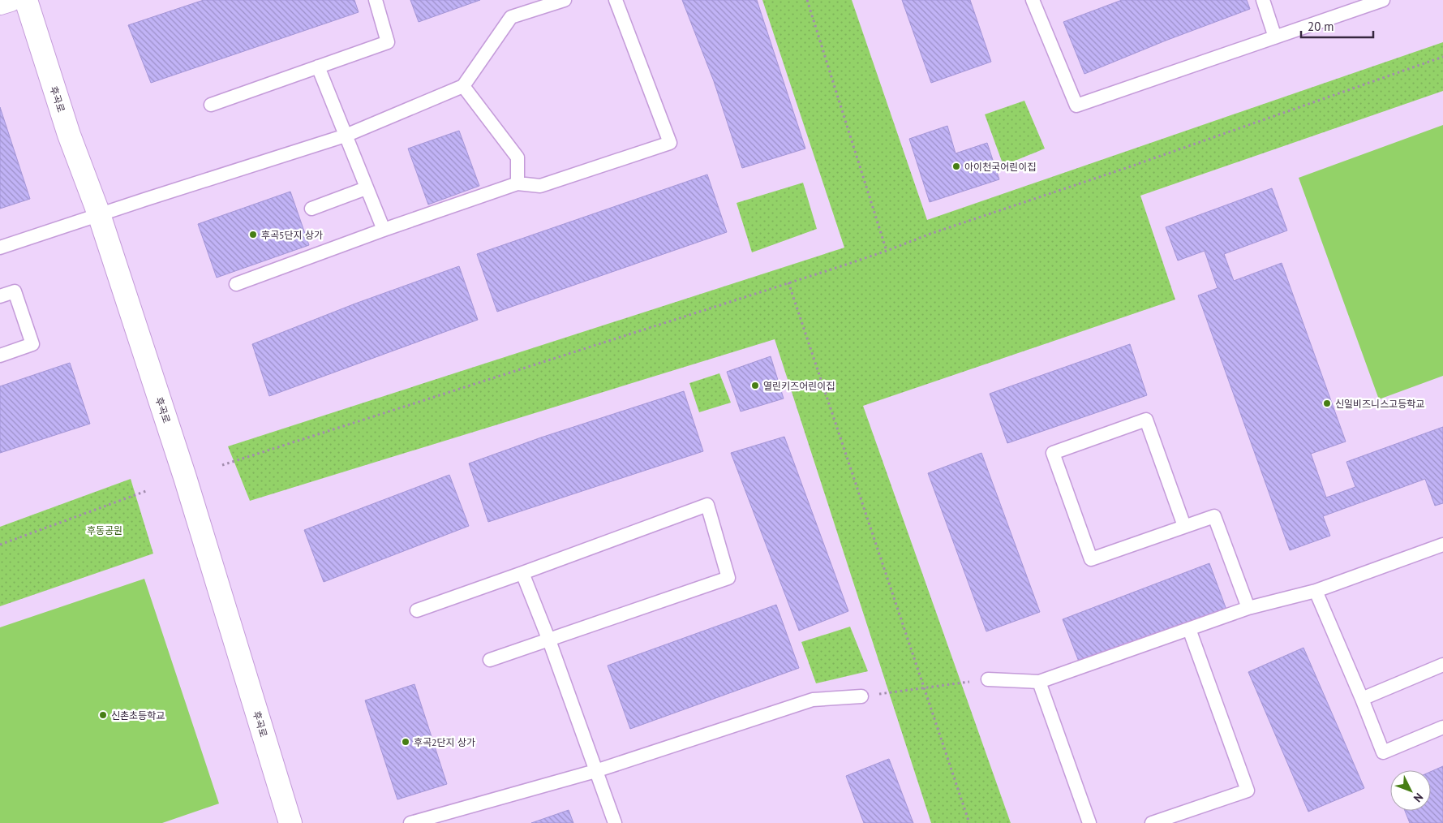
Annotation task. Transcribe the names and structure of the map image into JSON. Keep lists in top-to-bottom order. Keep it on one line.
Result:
{"streets":{"street":["후곡로"]},"parks":["후동공원"],"places":["아이천국어린이집","후곡5단지 상가","열린키즈어린이집","신일비즈니스고등학교","신촌초등학교","후곡2단지 상가"],"scale_bar":"20 m","north":"bottom right"}
